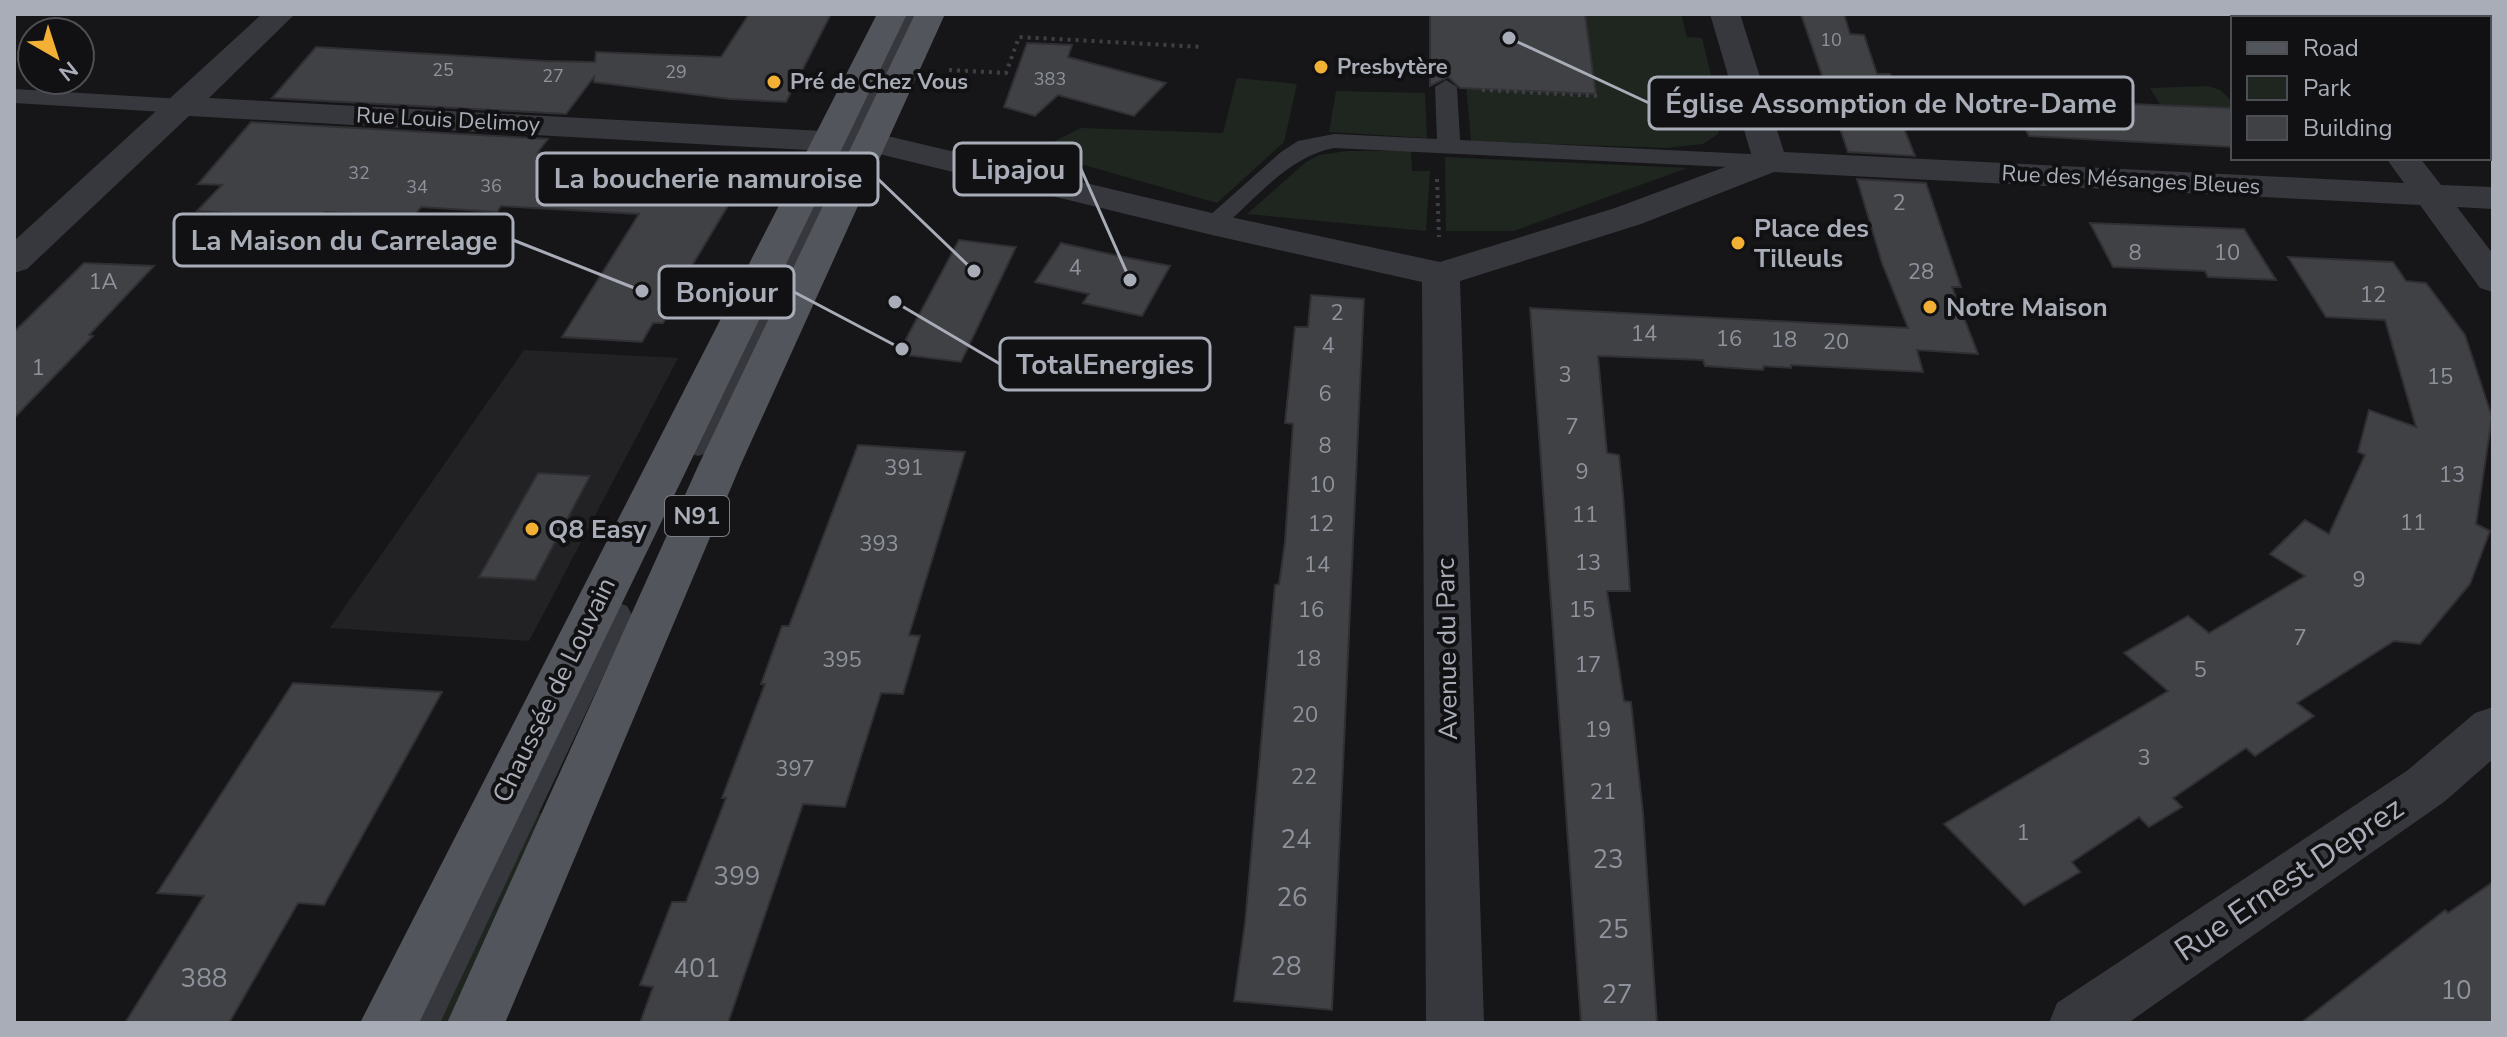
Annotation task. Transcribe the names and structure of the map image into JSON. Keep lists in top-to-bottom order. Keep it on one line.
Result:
{"streets":{"main road":["N91","Chaussée de Louvain"],"street":["Rue Louis Delimoy","Rue des Mésanges Bleues","Avenue du Parc","Rue Ernest Deprez"]},"crossings":[["Rue Louis Delimoy","Chaussée de Louvain"]],"places":["Église Assomption de Notre-Dame","Presbytère","Pré de Chez Vous","Place des Tilleuls","La boucherie namuroise","Lipajou","La Maison du Carrelage","TotalEnergies","Notre Maison","Bonjour","Q8 Easy"],"house_numbers":["10","25","29","27","383","32","36","34","2","8","10","4","28","1A","12","2","14","16","18","20","4","1","3","15","6","7","8","391","9","13","10","11","11","12","393","13","14","9","16","15","7","18","395","17","5","20","19","3","397","22","21","1","24","23","399","26","25","28","401","388","10","27"],"legend":["Road","Park","Building"],"north":"bottom right"}
